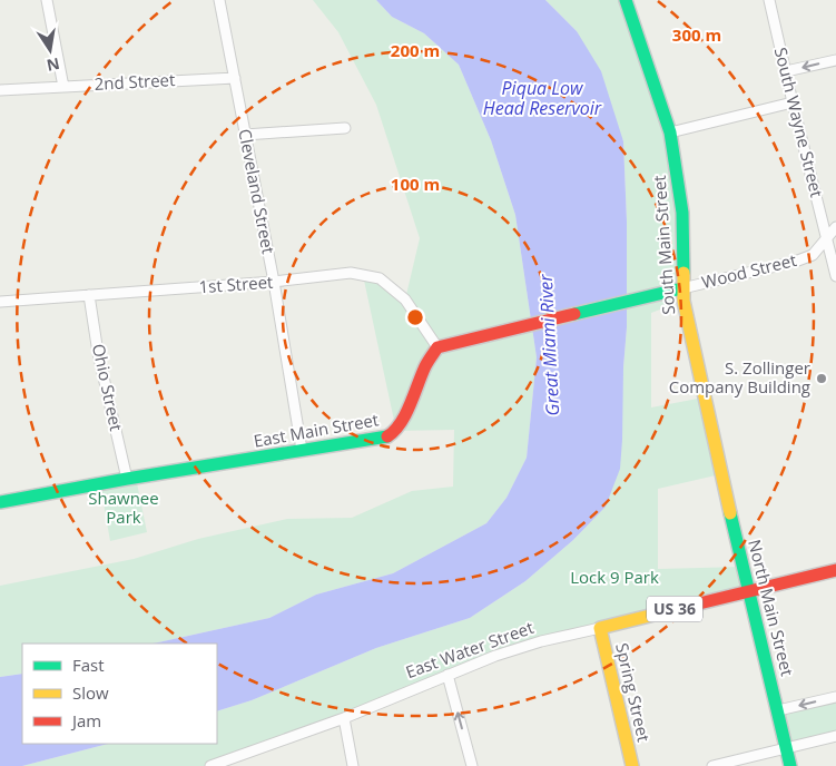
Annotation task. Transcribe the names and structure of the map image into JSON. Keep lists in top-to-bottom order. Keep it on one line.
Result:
{"streets":{"main road":["South Main Street","East Main Street","North Main Street","US 36","East Water Street","Spring Street"],"street":["2nd Street","South Wayne Street","Cleveland Street","Wood Street","1st Street","Ohio Street"]},"crossings":[["2nd Street","Cleveland Street"],["South Wayne Street","Wood Street"],["Cleveland Street","1st Street"],["Cleveland Street","East Main Street"],["South Main Street","Wood Street"],["South Main Street","North Main Street"],["1st Street","Ohio Street"],["1st Street","East Main Street"],["Ohio Street","East Main Street"],["North Main Street","US 36"],["North Main Street","East Water Street"],["US 36","East Water Street"],["East Water Street","Spring Street"]],"water":["Piqua Low Head Reservoir","Great Miami River"],"parks":["Shawnee Park","Lock 9 Park"],"places":["S. Zollinger Company Building"],"legend":["Fast","Slow","Jam"],"north":"bottom","rings":["300 m","200 m","100 m"]}
